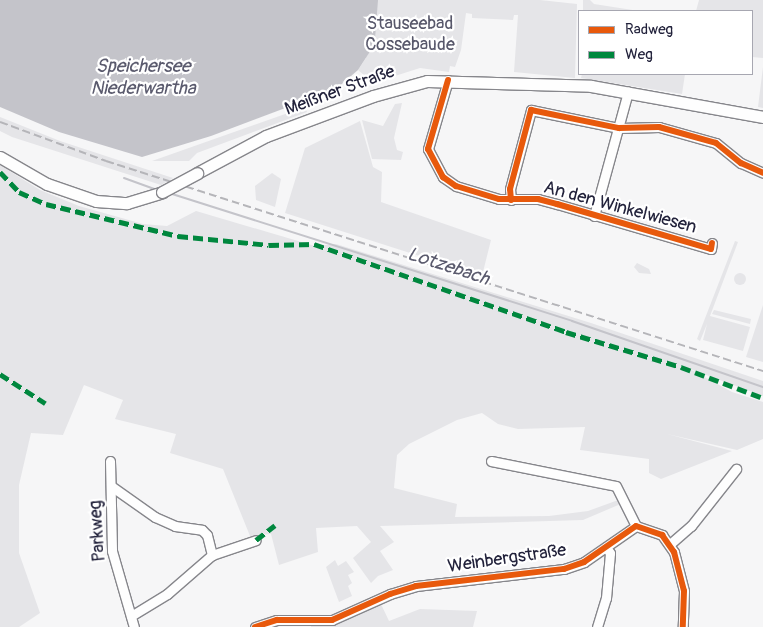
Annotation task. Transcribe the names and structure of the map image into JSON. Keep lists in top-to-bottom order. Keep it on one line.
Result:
{"streets":{"main road":["Meißner Straße"],"street":["An den Winkelwiesen","Parkweg","Weinbergstraße"]},"crossings":[["Meißner Straße","An den Winkelwiesen"]],"water":["Speichersee Niederwartha","Lotzebach"],"parks":["Stauseebad Cossebaude"],"legend":["Radweg","Weg"]}
